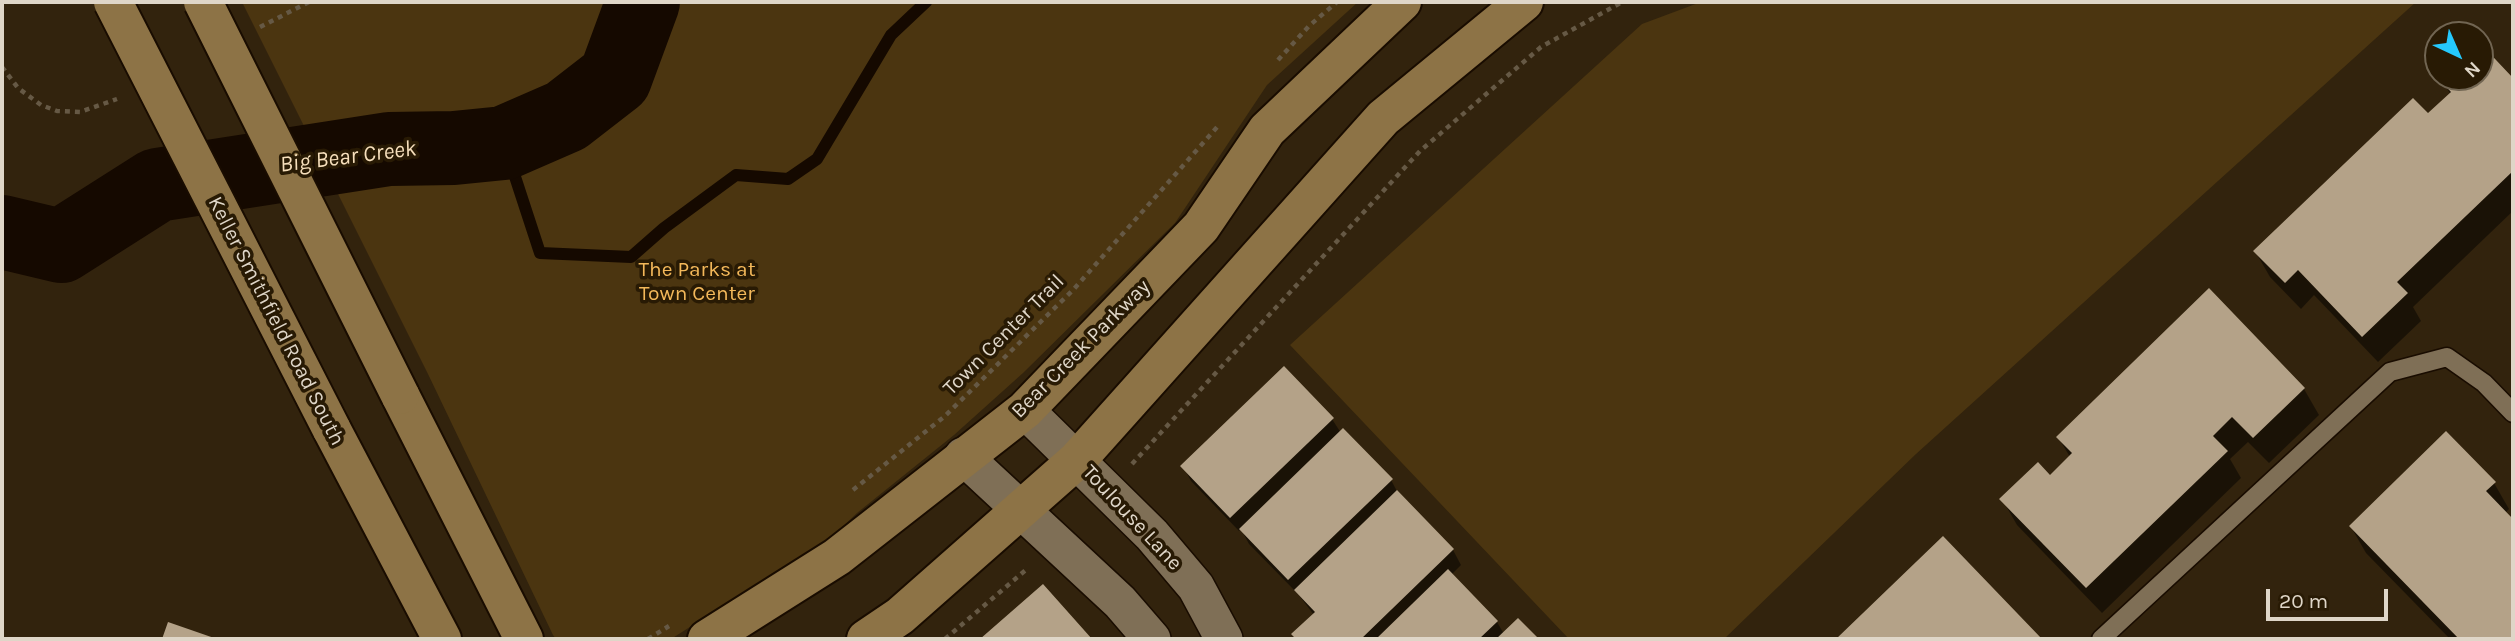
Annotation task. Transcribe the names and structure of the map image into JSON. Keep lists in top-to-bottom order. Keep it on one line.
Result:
{"streets":{"main road":["Keller Smithfield Road South","Bear Creek Parkway"],"street":["Toulouse Lane"],"path":["Town Center Trail"]},"crossings":[["Bear Creek Parkway","Toulouse Lane"]],"water":["Big Bear Creek"],"parks":["The Parks at Town Center"],"scale_bar":"20 m","north":"bottom right"}
